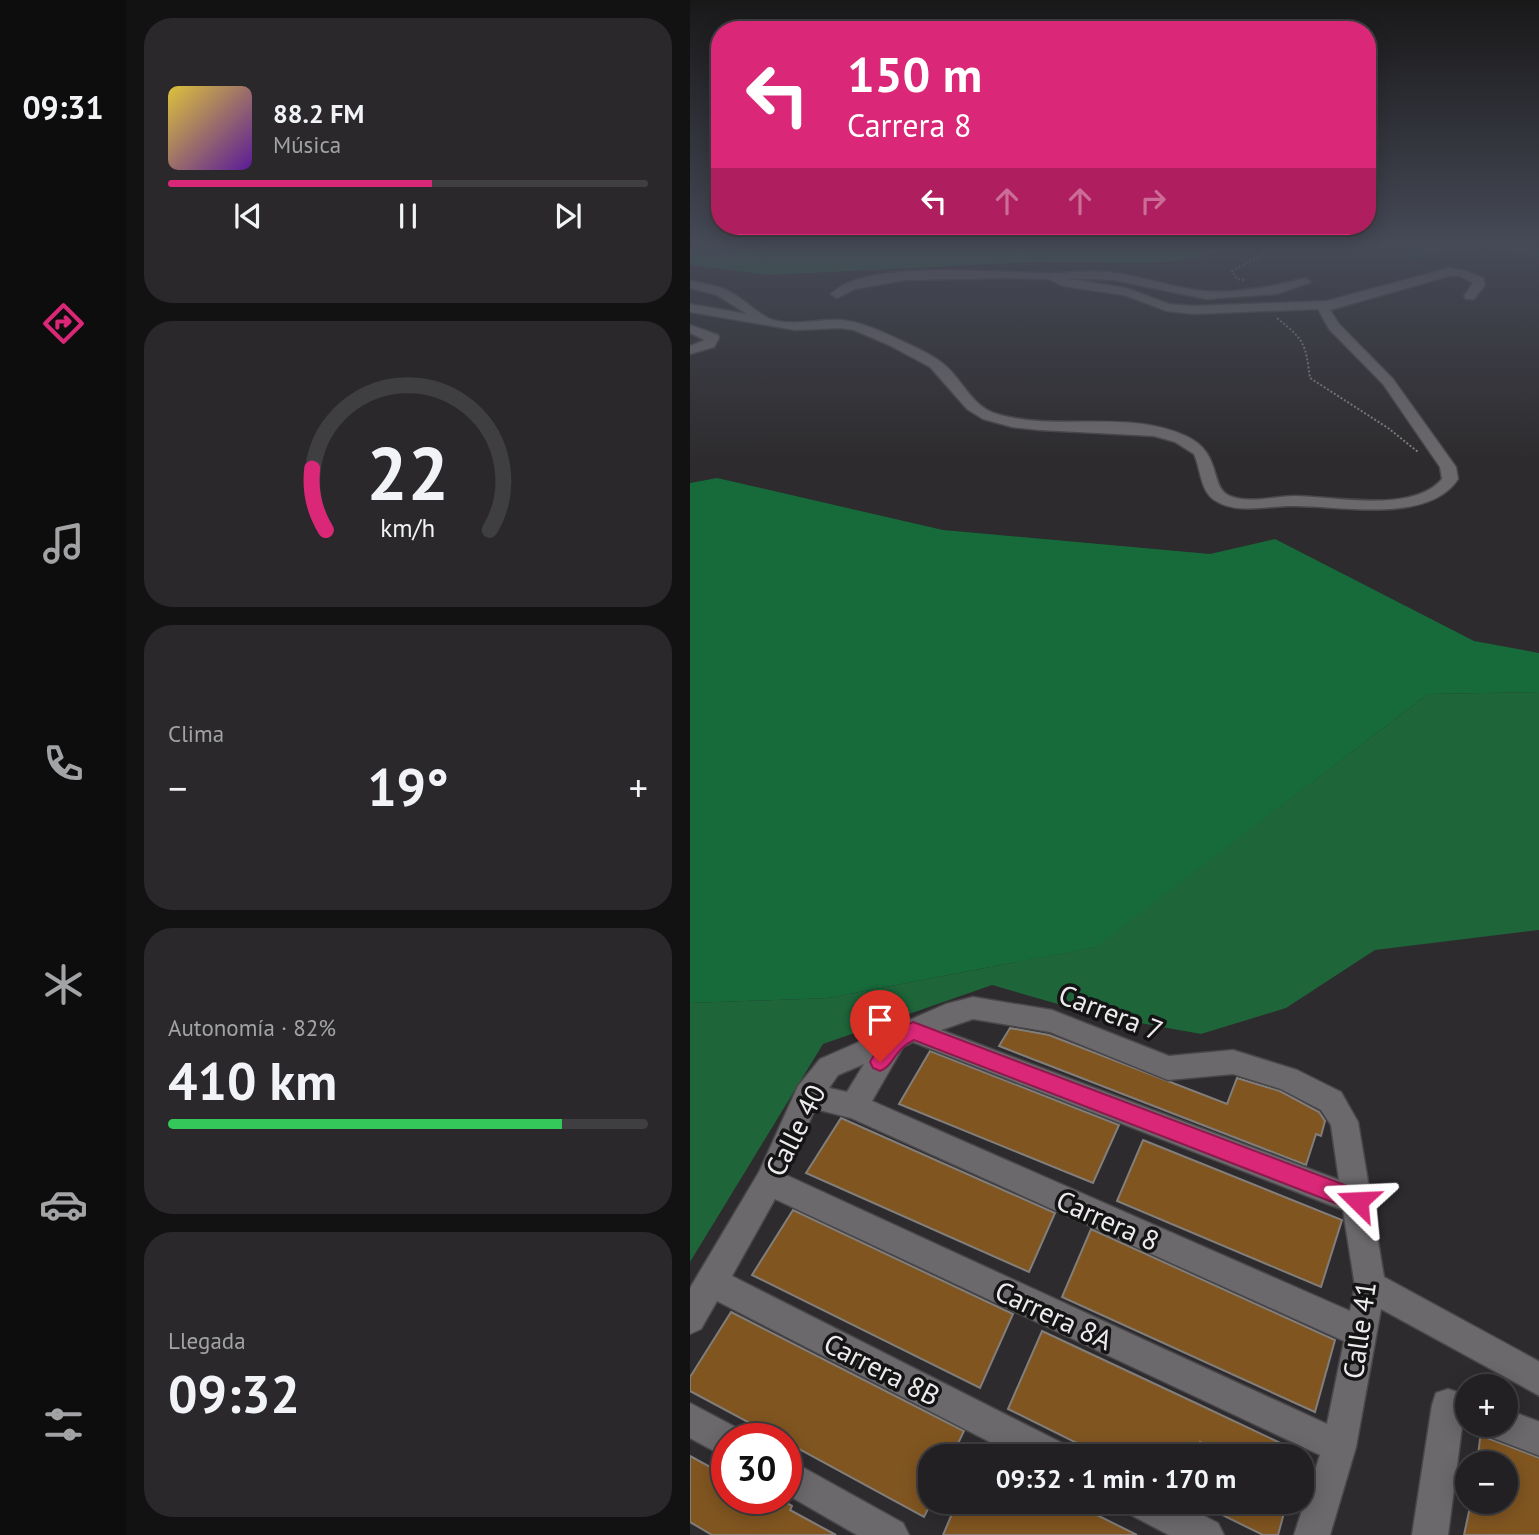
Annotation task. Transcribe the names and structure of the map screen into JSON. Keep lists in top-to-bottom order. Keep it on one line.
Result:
{"streets":{"street":["Carrera 7","Calle 40","Carrera 8","Carrera 8A","Calle 41","Carrera 8B"]},"crossings":[["Carrera 7","Calle 40"],["Carrera 7","Calle 41"],["Calle 40","Carrera 8"],["Calle 40","Carrera 8A"],["Calle 40","Carrera 8B"],["Carrera 8","Calle 41"],["Carrera 8A","Calle 41"]],"page":{"tabs":"09:31","turn":["150 m","Carrera 8"],"song":["88.2 FM","Música"],"tile":["Clima",["Autonomía · 82%","410 km"],["Llegada","09:32"]],"heat":["−","19°","+"],"map_buttons":["+","−"],"limit":"30","trip":"09:32 · 1 min · 170 m","gauge":["22","km/h"]}}
